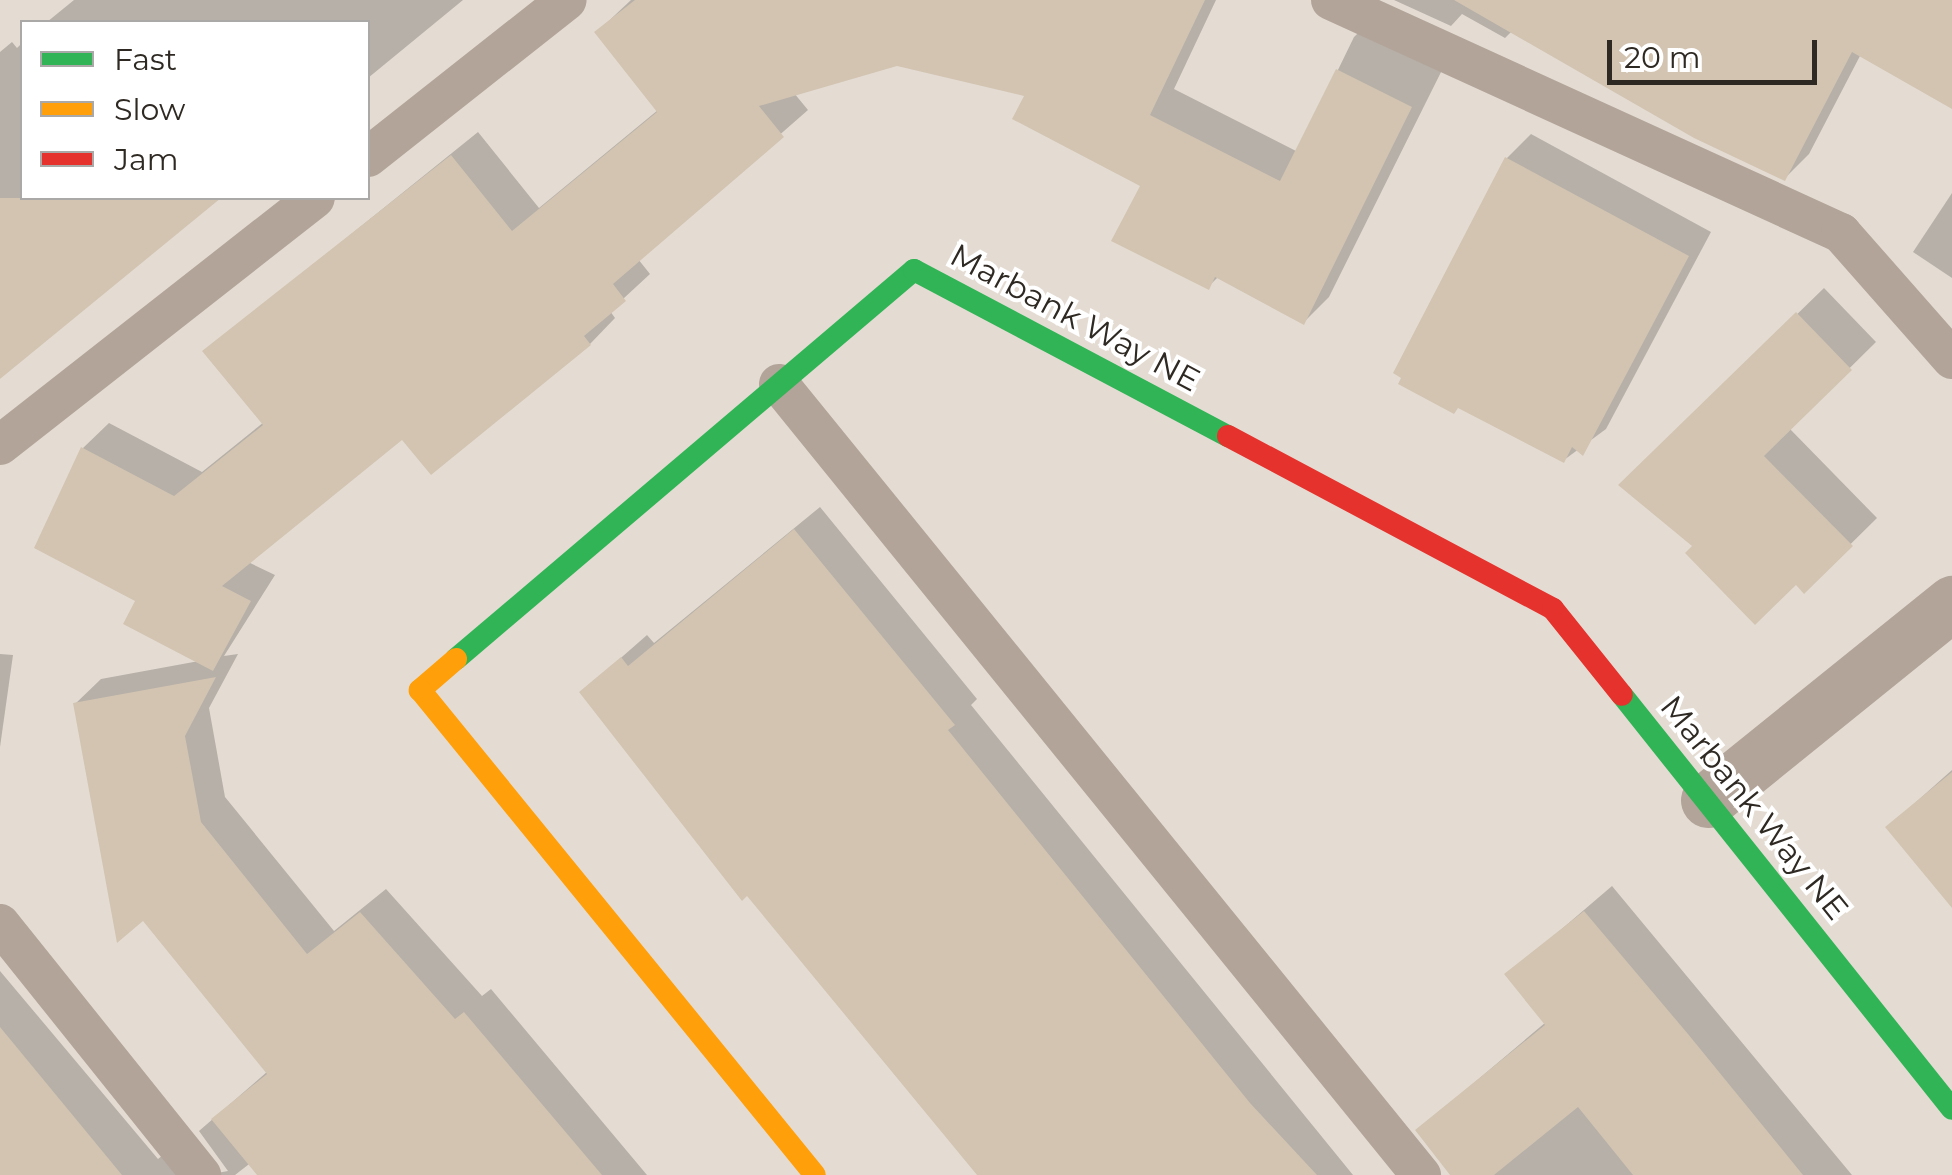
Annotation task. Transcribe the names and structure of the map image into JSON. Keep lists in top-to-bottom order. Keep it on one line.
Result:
{"streets":{"street":["Marbank Way NE"]},"legend":["Fast","Slow","Jam"],"scale_bar":"20 m"}
